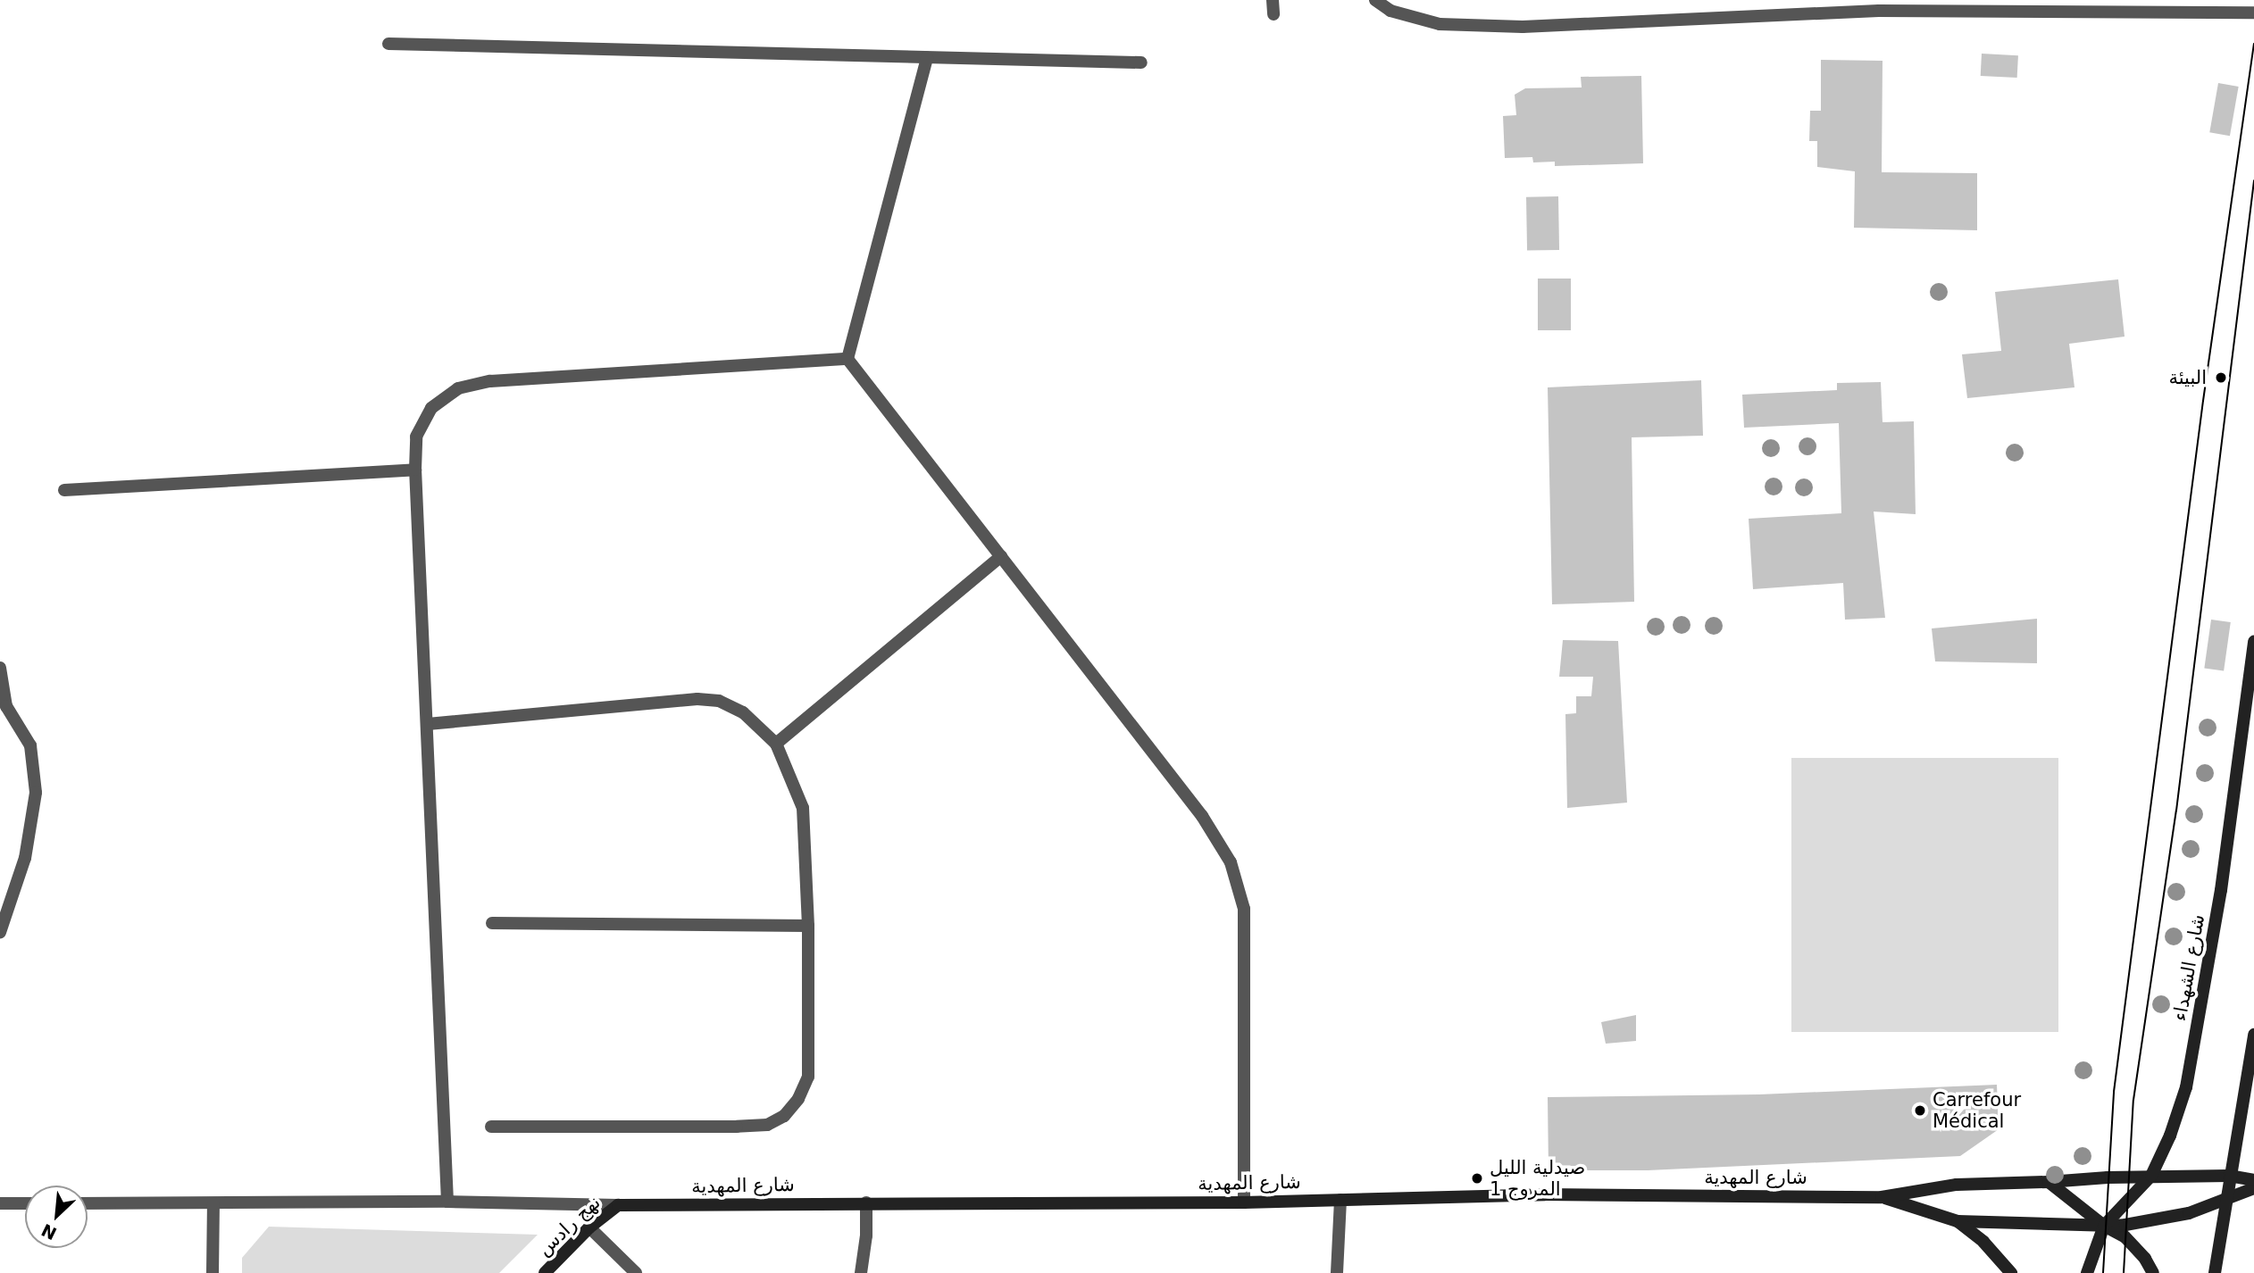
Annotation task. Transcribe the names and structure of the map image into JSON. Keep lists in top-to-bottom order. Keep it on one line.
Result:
{"streets":{"street":["شارع الشهداء","شارع المهدية","نهج رادس"]},"crossings":[["شارع المهدية","نهج رادس"]],"places":["البيئة","Carrefour Médical","صيدلية الليل المروج 1"],"north":"bottom left"}
